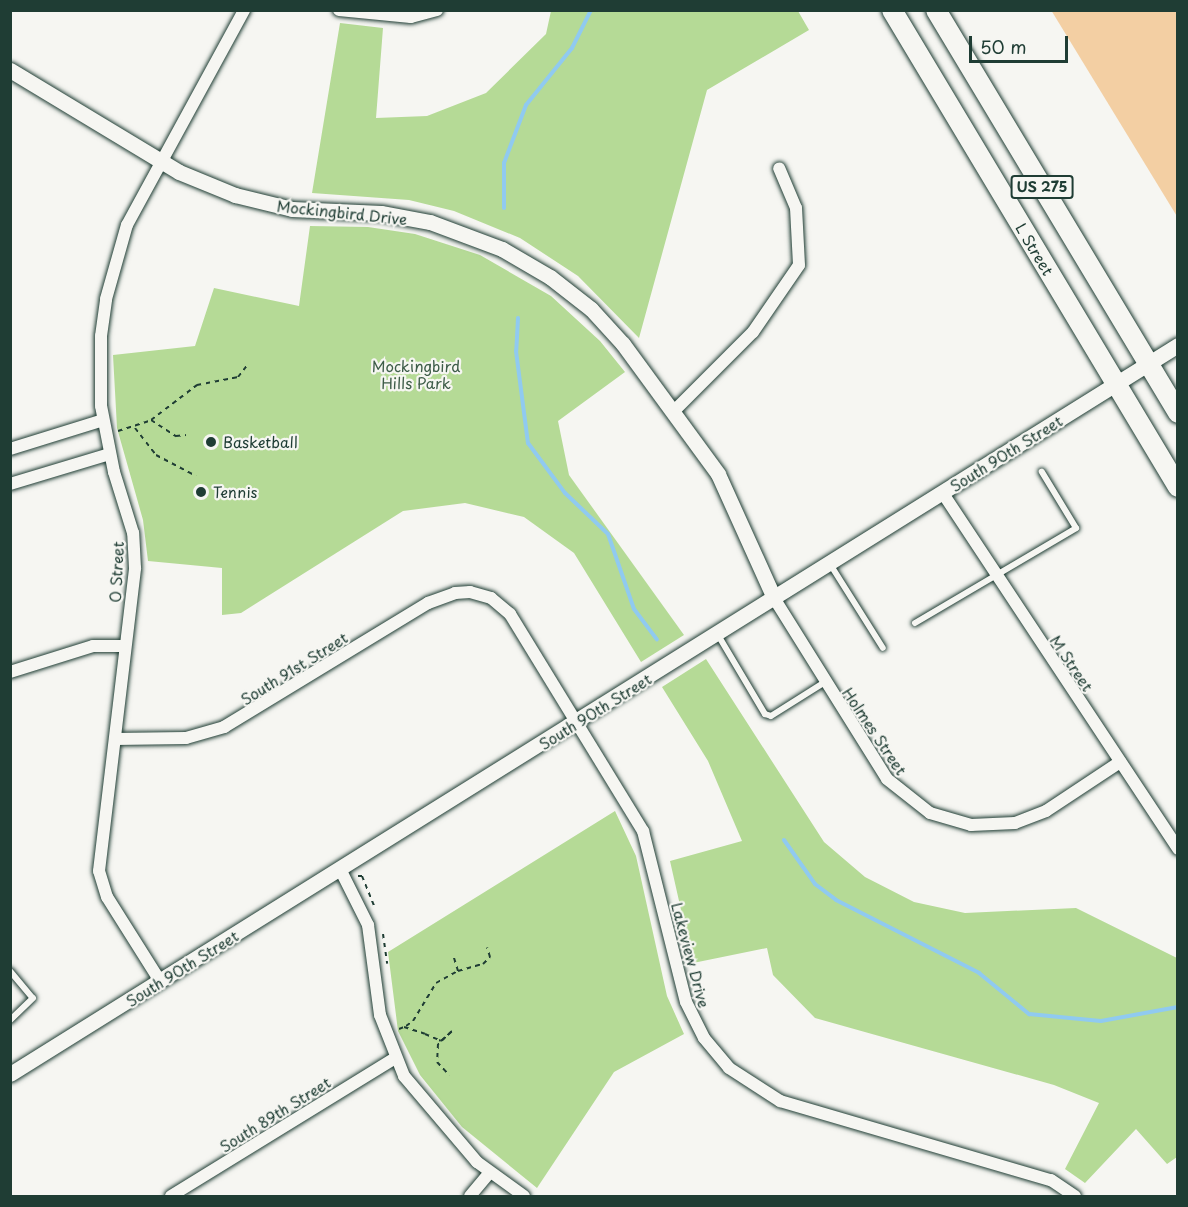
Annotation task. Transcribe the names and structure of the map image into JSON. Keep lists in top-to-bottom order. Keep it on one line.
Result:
{"streets":{"main road":["US 275","L Street"],"street":["Mockingbird Drive","South 90th Street","O Street","M Street","South 91st Street","Holmes Street","Lakeview Drive","South 89th Street"]},"crossings":[["US 275","South 90th Street"],["Mockingbird Drive","South 90th Street"],["Mockingbird Drive","O Street"],["Mockingbird Drive","Holmes Street"],["L Street","South 90th Street"],["South 90th Street","O Street"],["South 90th Street","M Street"],["South 90th Street","Holmes Street"],["South 90th Street","Lakeview Drive"],["O Street","South 91st Street"],["M Street","Holmes Street"],["South 91st Street","Lakeview Drive"]],"parks":["Mockingbird Hills Park"],"places":["Basketball","Tennis"],"scale_bar":"50 m"}
